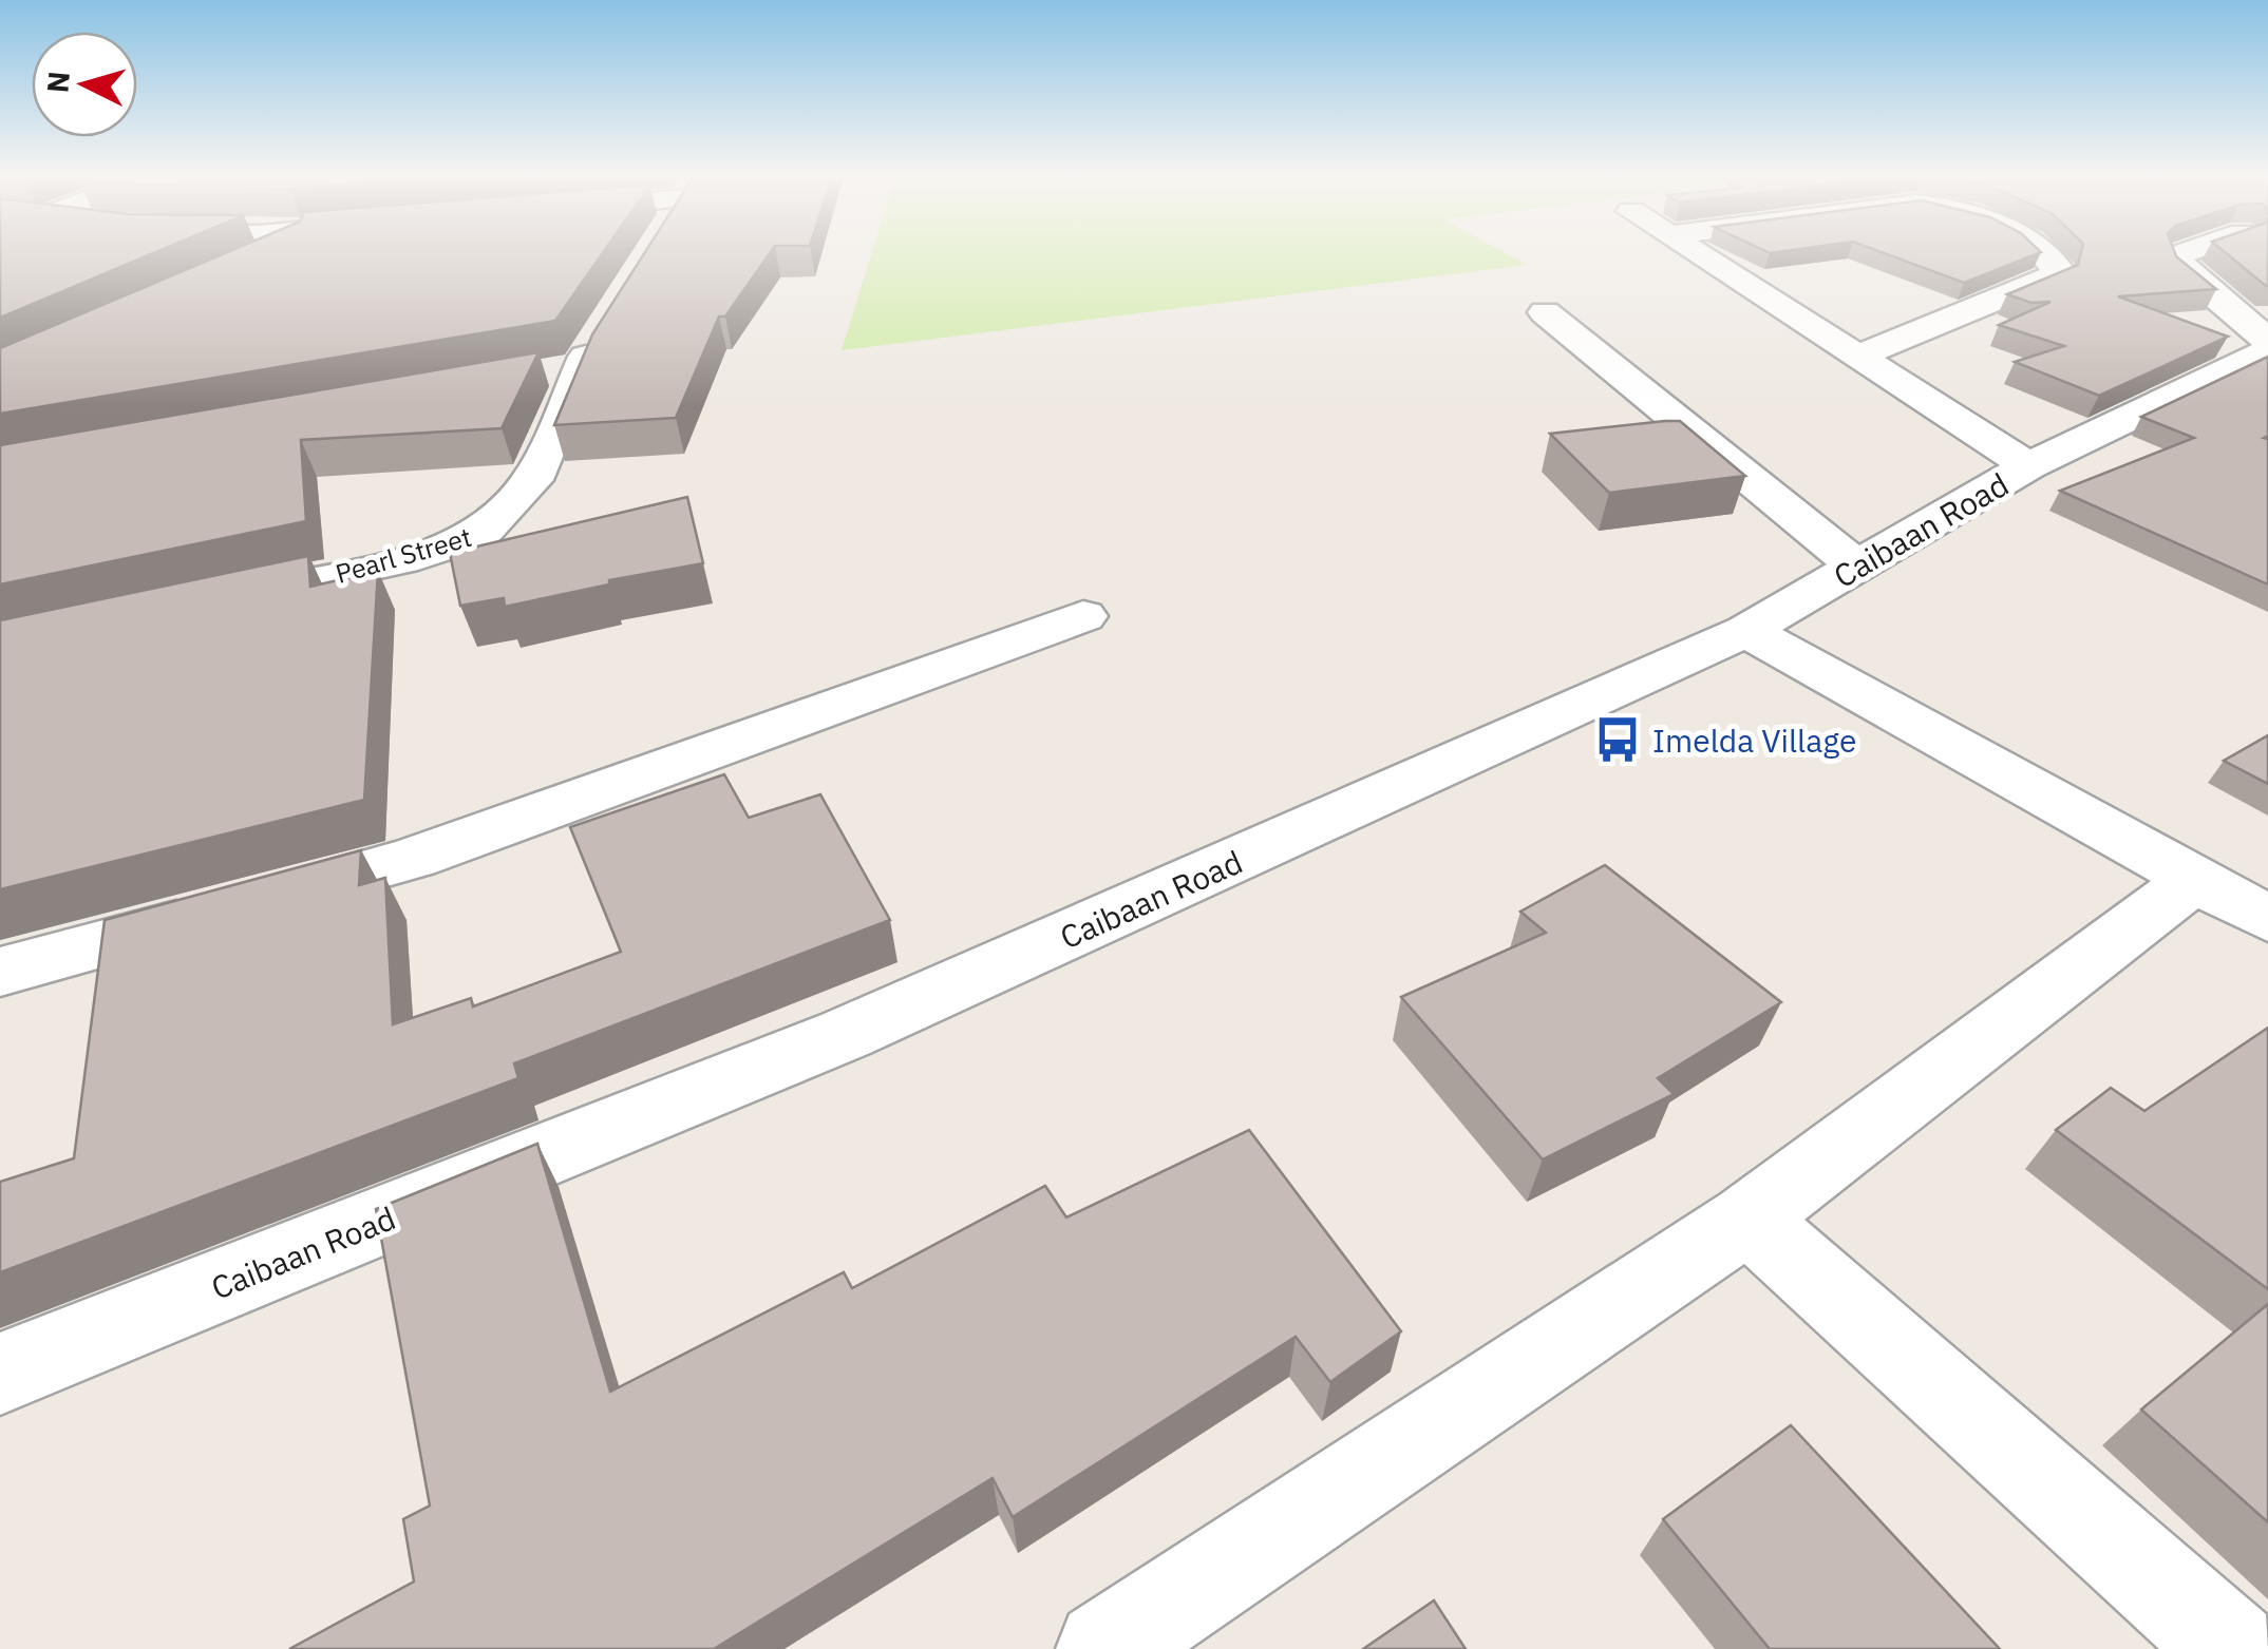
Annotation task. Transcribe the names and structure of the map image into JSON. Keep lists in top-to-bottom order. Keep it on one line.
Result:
{"streets":{"street":["Caibaan Road","Pearl Street"]},"places":{"bus stop":["Imelda Village"]},"north":"left"}
